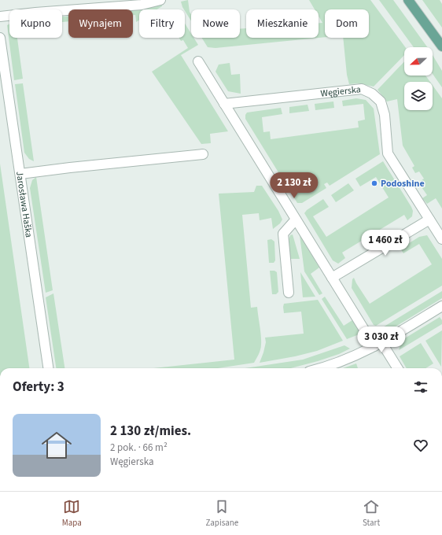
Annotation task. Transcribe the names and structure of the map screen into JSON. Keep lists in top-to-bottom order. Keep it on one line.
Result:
{"streets":{"street":["Węgierska","Jarosława Haška"]},"places":["Podoshine"],"north":"left","page":{"chip":["Kupno","Wynajem","Filtry","Nowe","Mieszkanie","Dom"],"price":["2 130 zł","1 460 zł","3 030 zł"],"heading":"Oferty: 3","list":[{"name":"2 130 zł/mies.","note":"2 pok. · 66 m² · Węgierska"}],"tabs":["Mapa","Zapisane","Start"]}}
